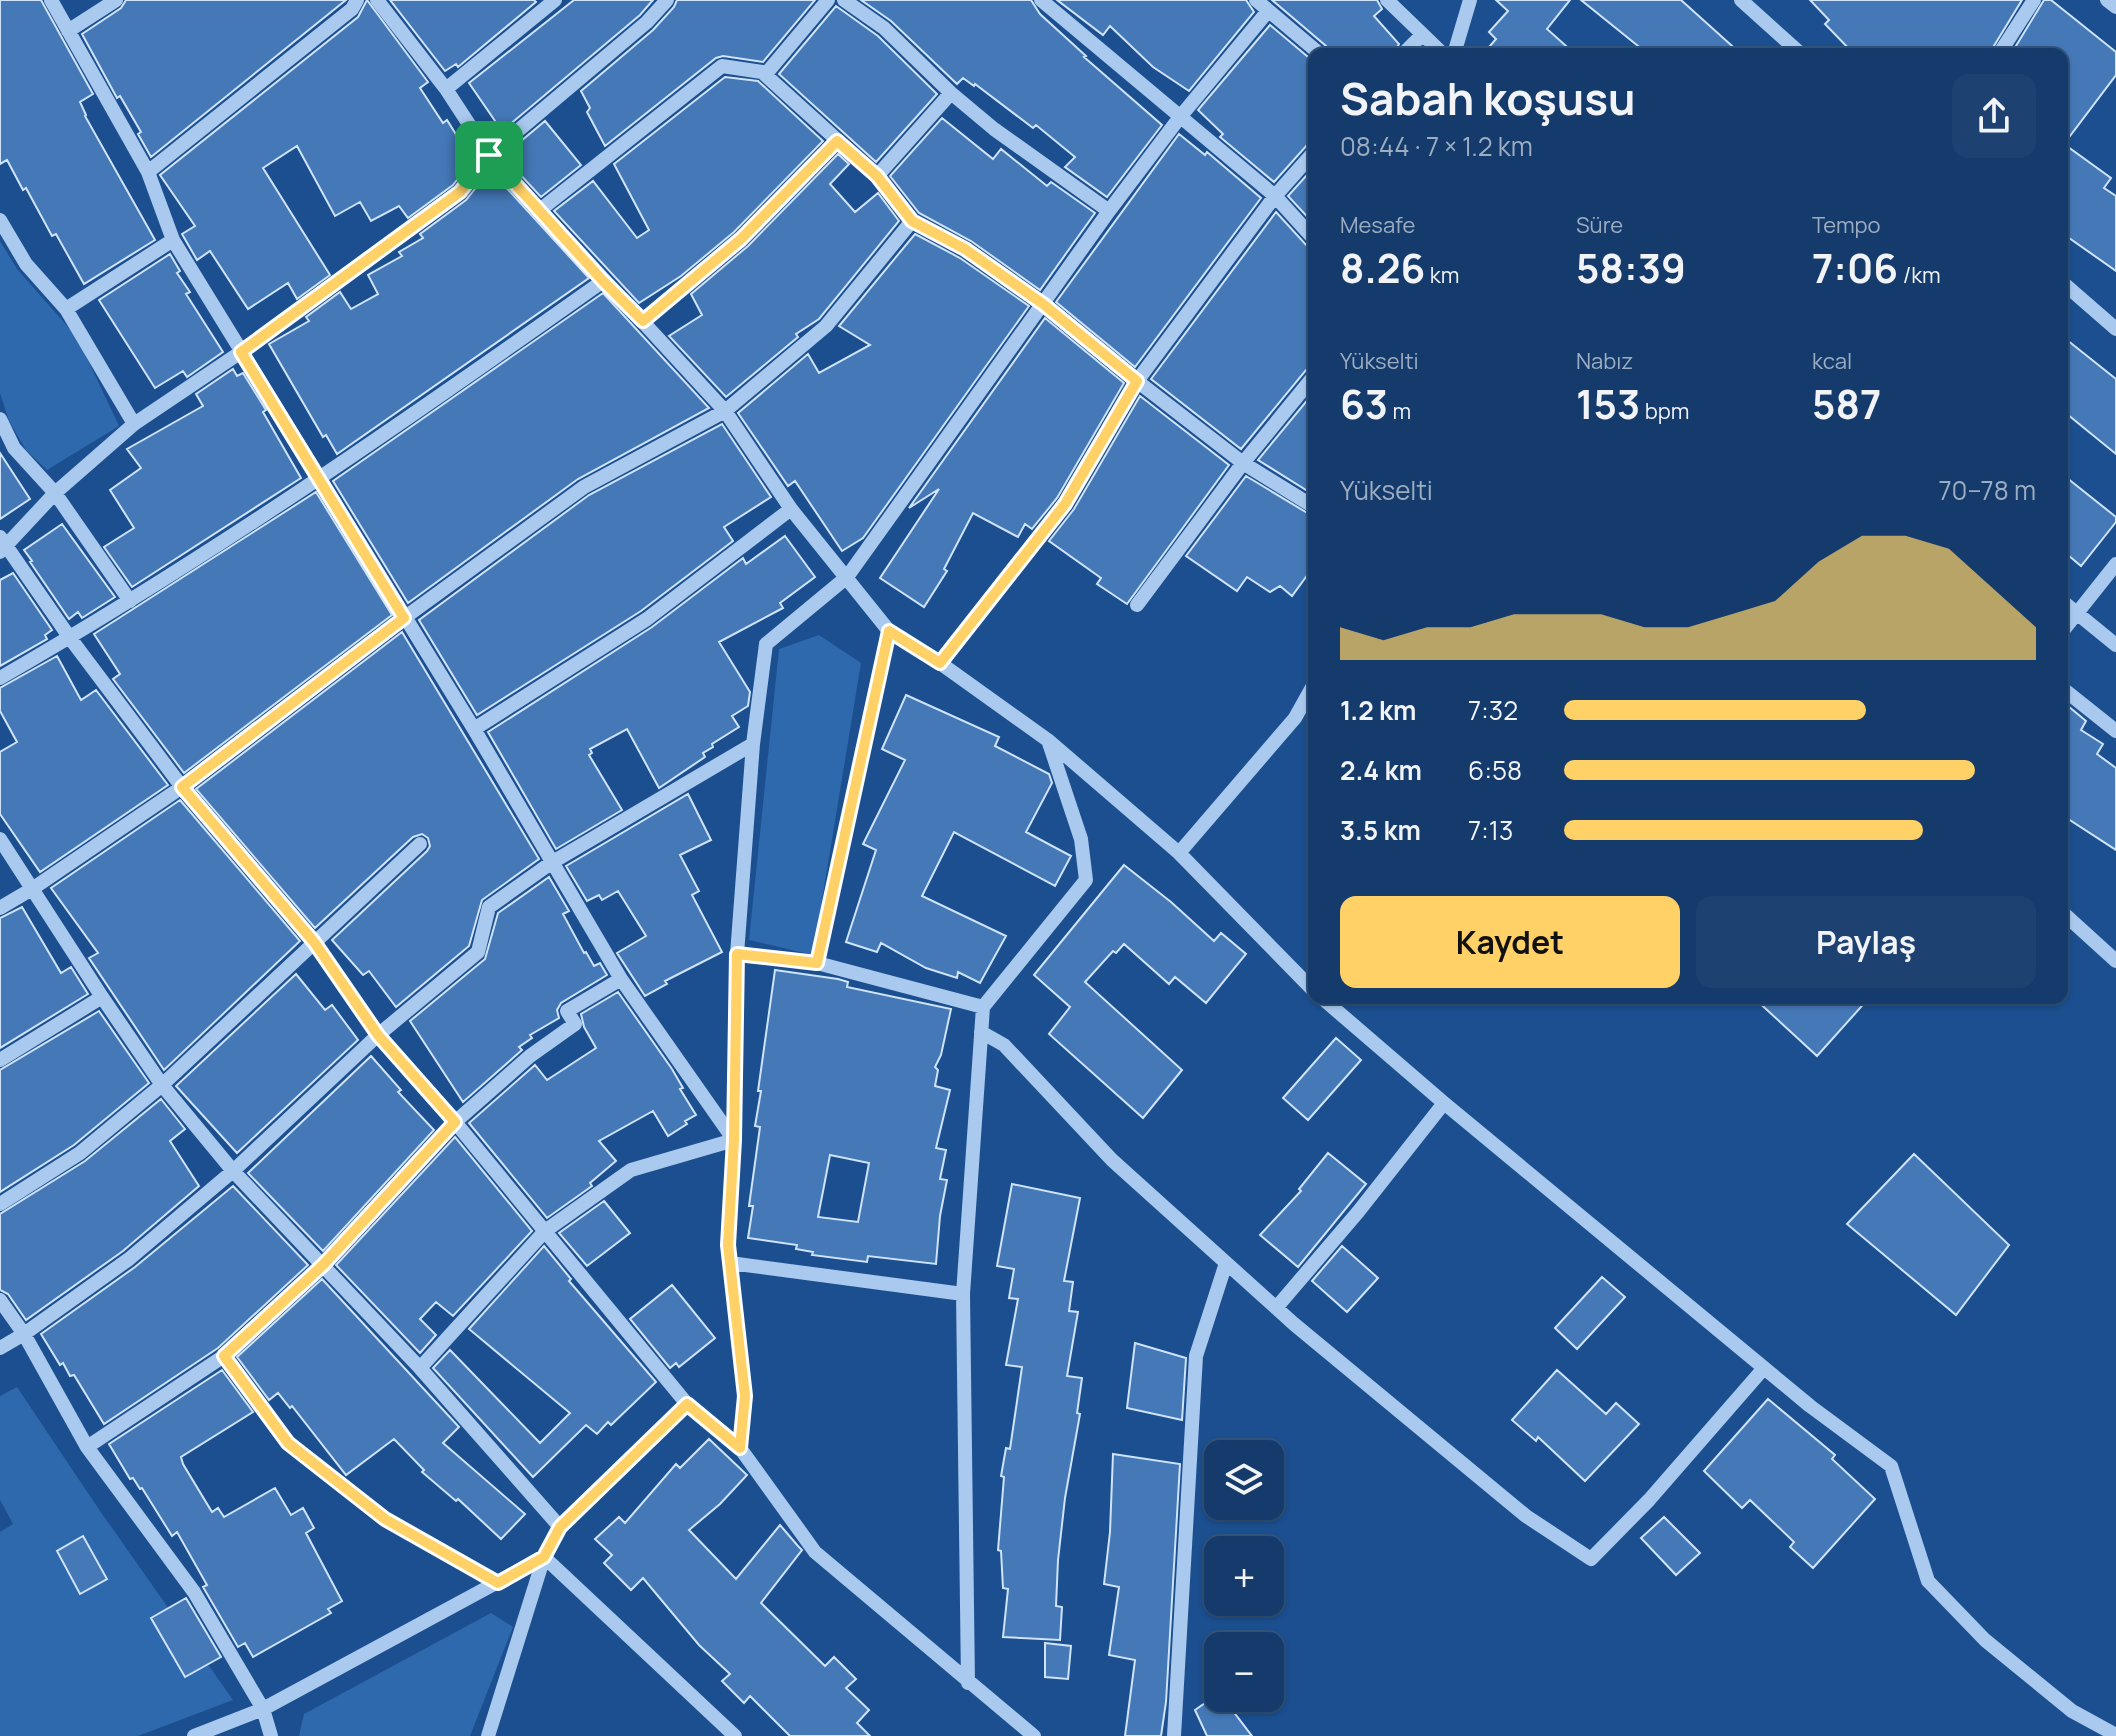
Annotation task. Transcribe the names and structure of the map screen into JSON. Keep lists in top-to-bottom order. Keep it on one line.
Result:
{"page":{"heading":["Sabah koşusu","08:44 · 7 × 1.2 km"],"stats":[["Mesafe","8.26 km"],["Süre","58:39"],["Tempo","7:06 /km"],["Yükselti","63 m"],["Nabız","153 bpm"],["kcal","587"]],"chart":["Yükselti","70–78 m"],"list":[{"name":"1.2 km","note":"7:32"},{"name":"2.4 km","note":"6:58"},{"name":"3.5 km","note":"7:13"}],"buttons":["Kaydet","Paylaş"],"map_buttons":["+","−"]}}
